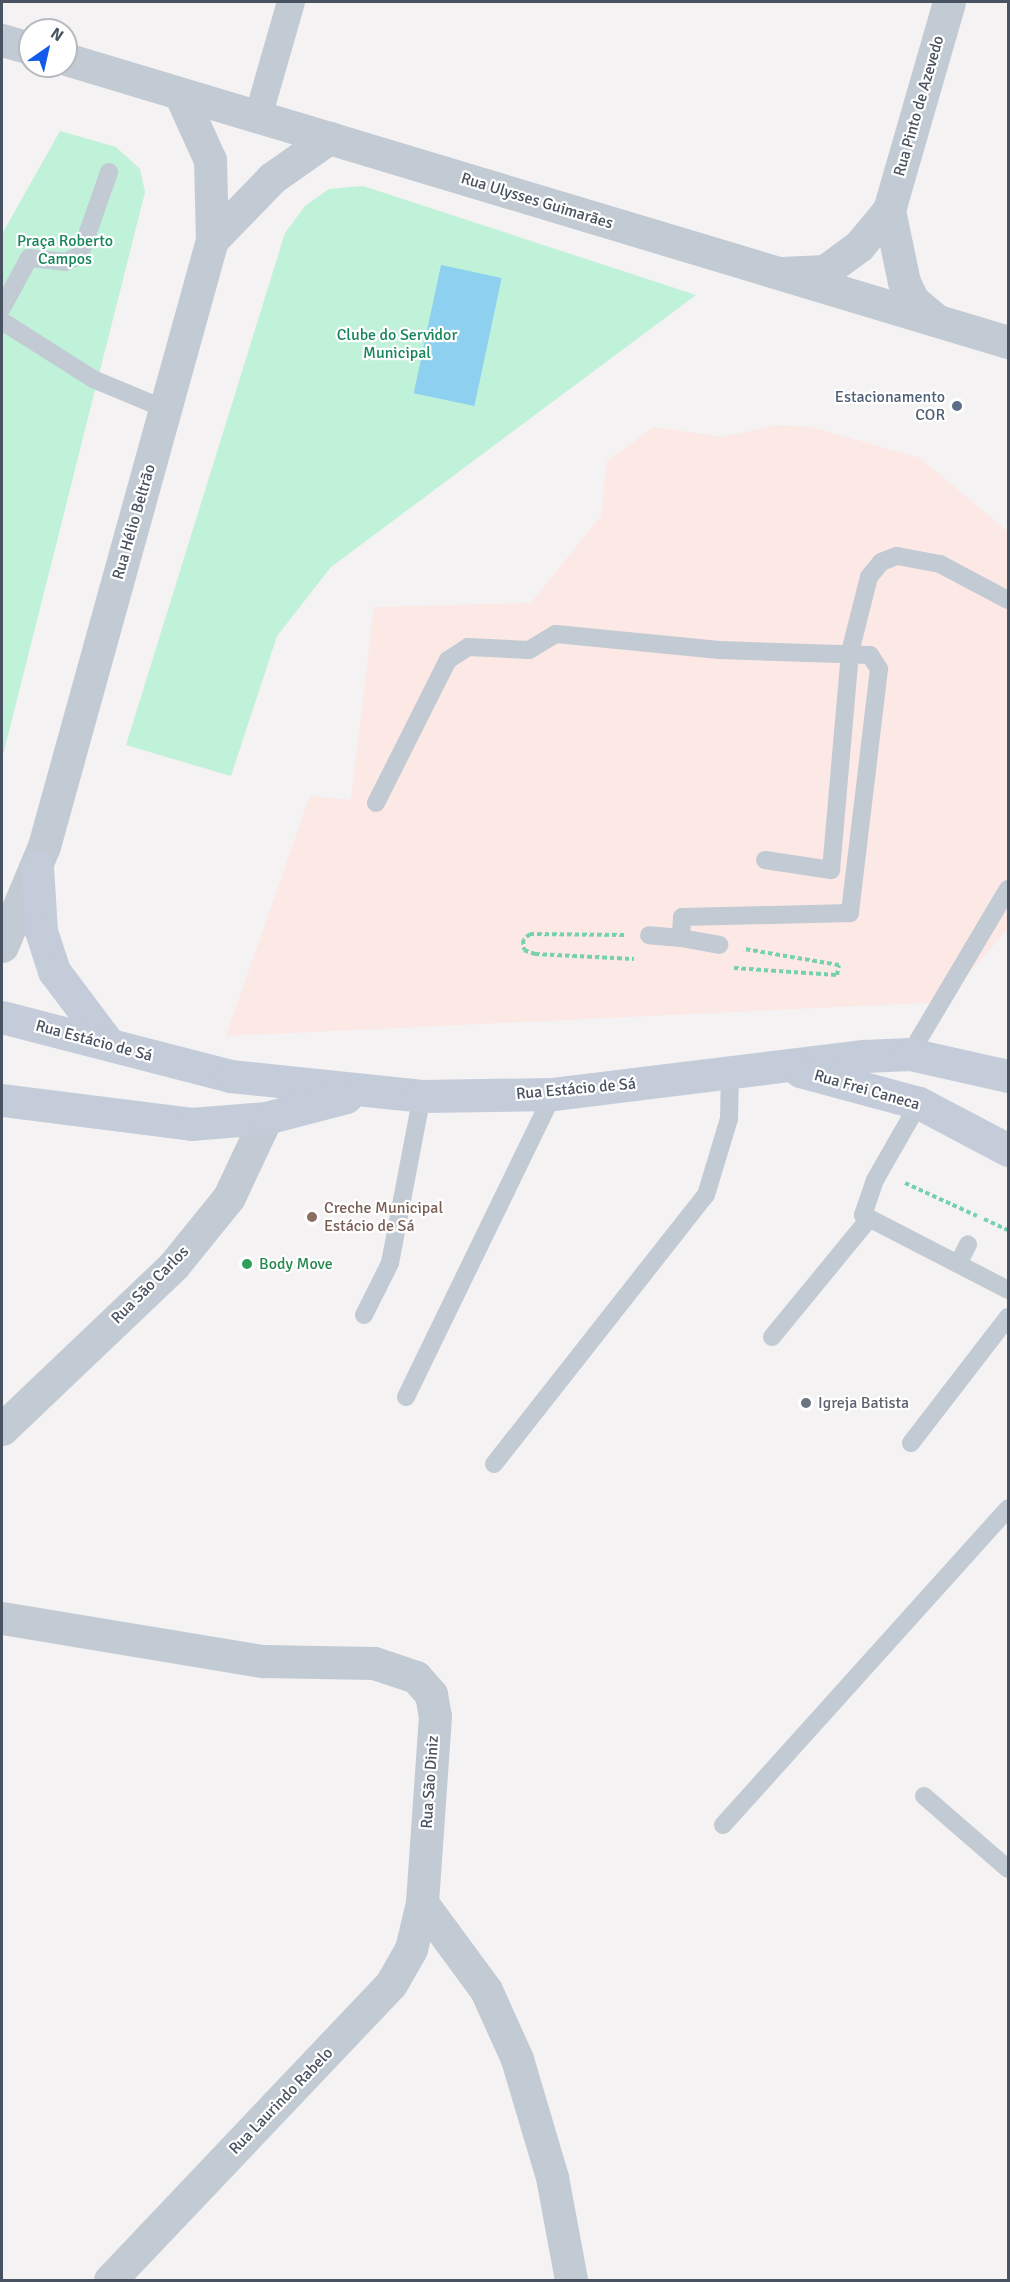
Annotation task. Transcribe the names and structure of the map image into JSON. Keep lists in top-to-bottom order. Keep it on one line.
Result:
{"streets":{"main road":["Rua Estácio de Sá","Rua Frei Caneca"],"street":["Rua Pinto de Azevedo","Rua Ulysses Guimarães","Rua Hélio Beltrão","Rua São Carlos","Rua São Diniz","Rua Laurindo Rabelo"]},"crossings":[["Rua Pinto de Azevedo","Rua Ulysses Guimarães"],["Rua Ulysses Guimarães","Rua Hélio Beltrão"],["Rua Estácio de Sá","Rua Frei Caneca"],["Rua Estácio de Sá","Rua São Carlos"],["Rua São Diniz","Rua Laurindo Rabelo"]],"parks":["Praça Roberto Campos","Clube do Servidor Municipal"],"places":["Estacionamento COR","Creche Municipal Estácio de Sá","Body Move","Igreja Batista"],"north":"top right"}
